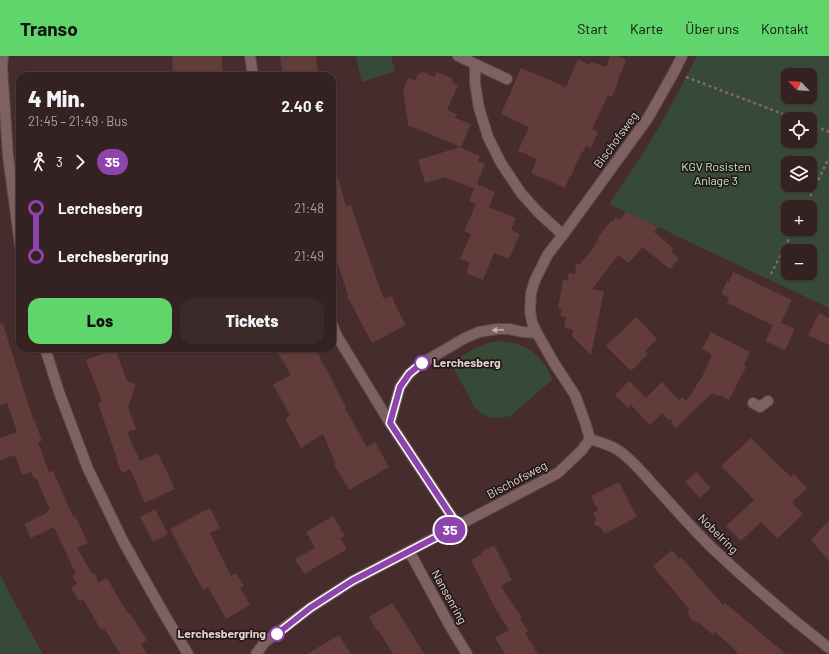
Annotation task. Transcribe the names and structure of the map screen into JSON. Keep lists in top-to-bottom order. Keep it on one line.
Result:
{"streets":{"street":["Bischofsweg","Nobelring","Nansenring"]},"crossings":[["Bischofsweg","Nobelring"],["Bischofsweg","Nansenring"]],"parks":["KGV Rosisten Anlage 3"],"places":["Lerchesberg","Lerchesbergring"],"lines":["bus line 35"],"north":"top left","page":{"header":"Transo","nav":["Start","Karte","Über uns","Kontakt"],"on_map":"35","map_buttons":["+","−"],"heading":["4 Min.","21:45 – 21:49 · Bus","2.40 €"],"legs":["3","35"],"list":[{"name":"Lerchesberg","value":"21:48"},{"name":"Lerchesbergring","value":"21:49"}],"buttons":["Los","Tickets"]}}
